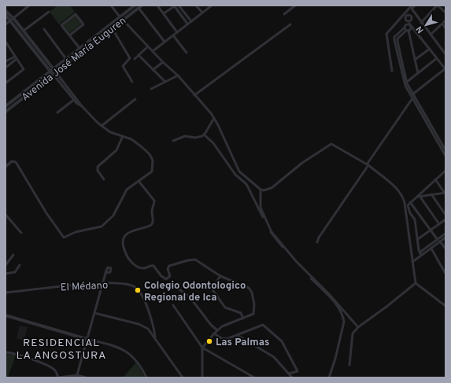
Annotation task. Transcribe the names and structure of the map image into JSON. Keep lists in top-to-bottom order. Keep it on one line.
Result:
{"streets":{"street":["Avenida José María Euguren","El Médano"]},"districts":["RESIDENCIAL LA ANGOSTURA"],"places":["Colegio Odontologico Regional de Ica","Las Palmas"],"north":"bottom left"}
